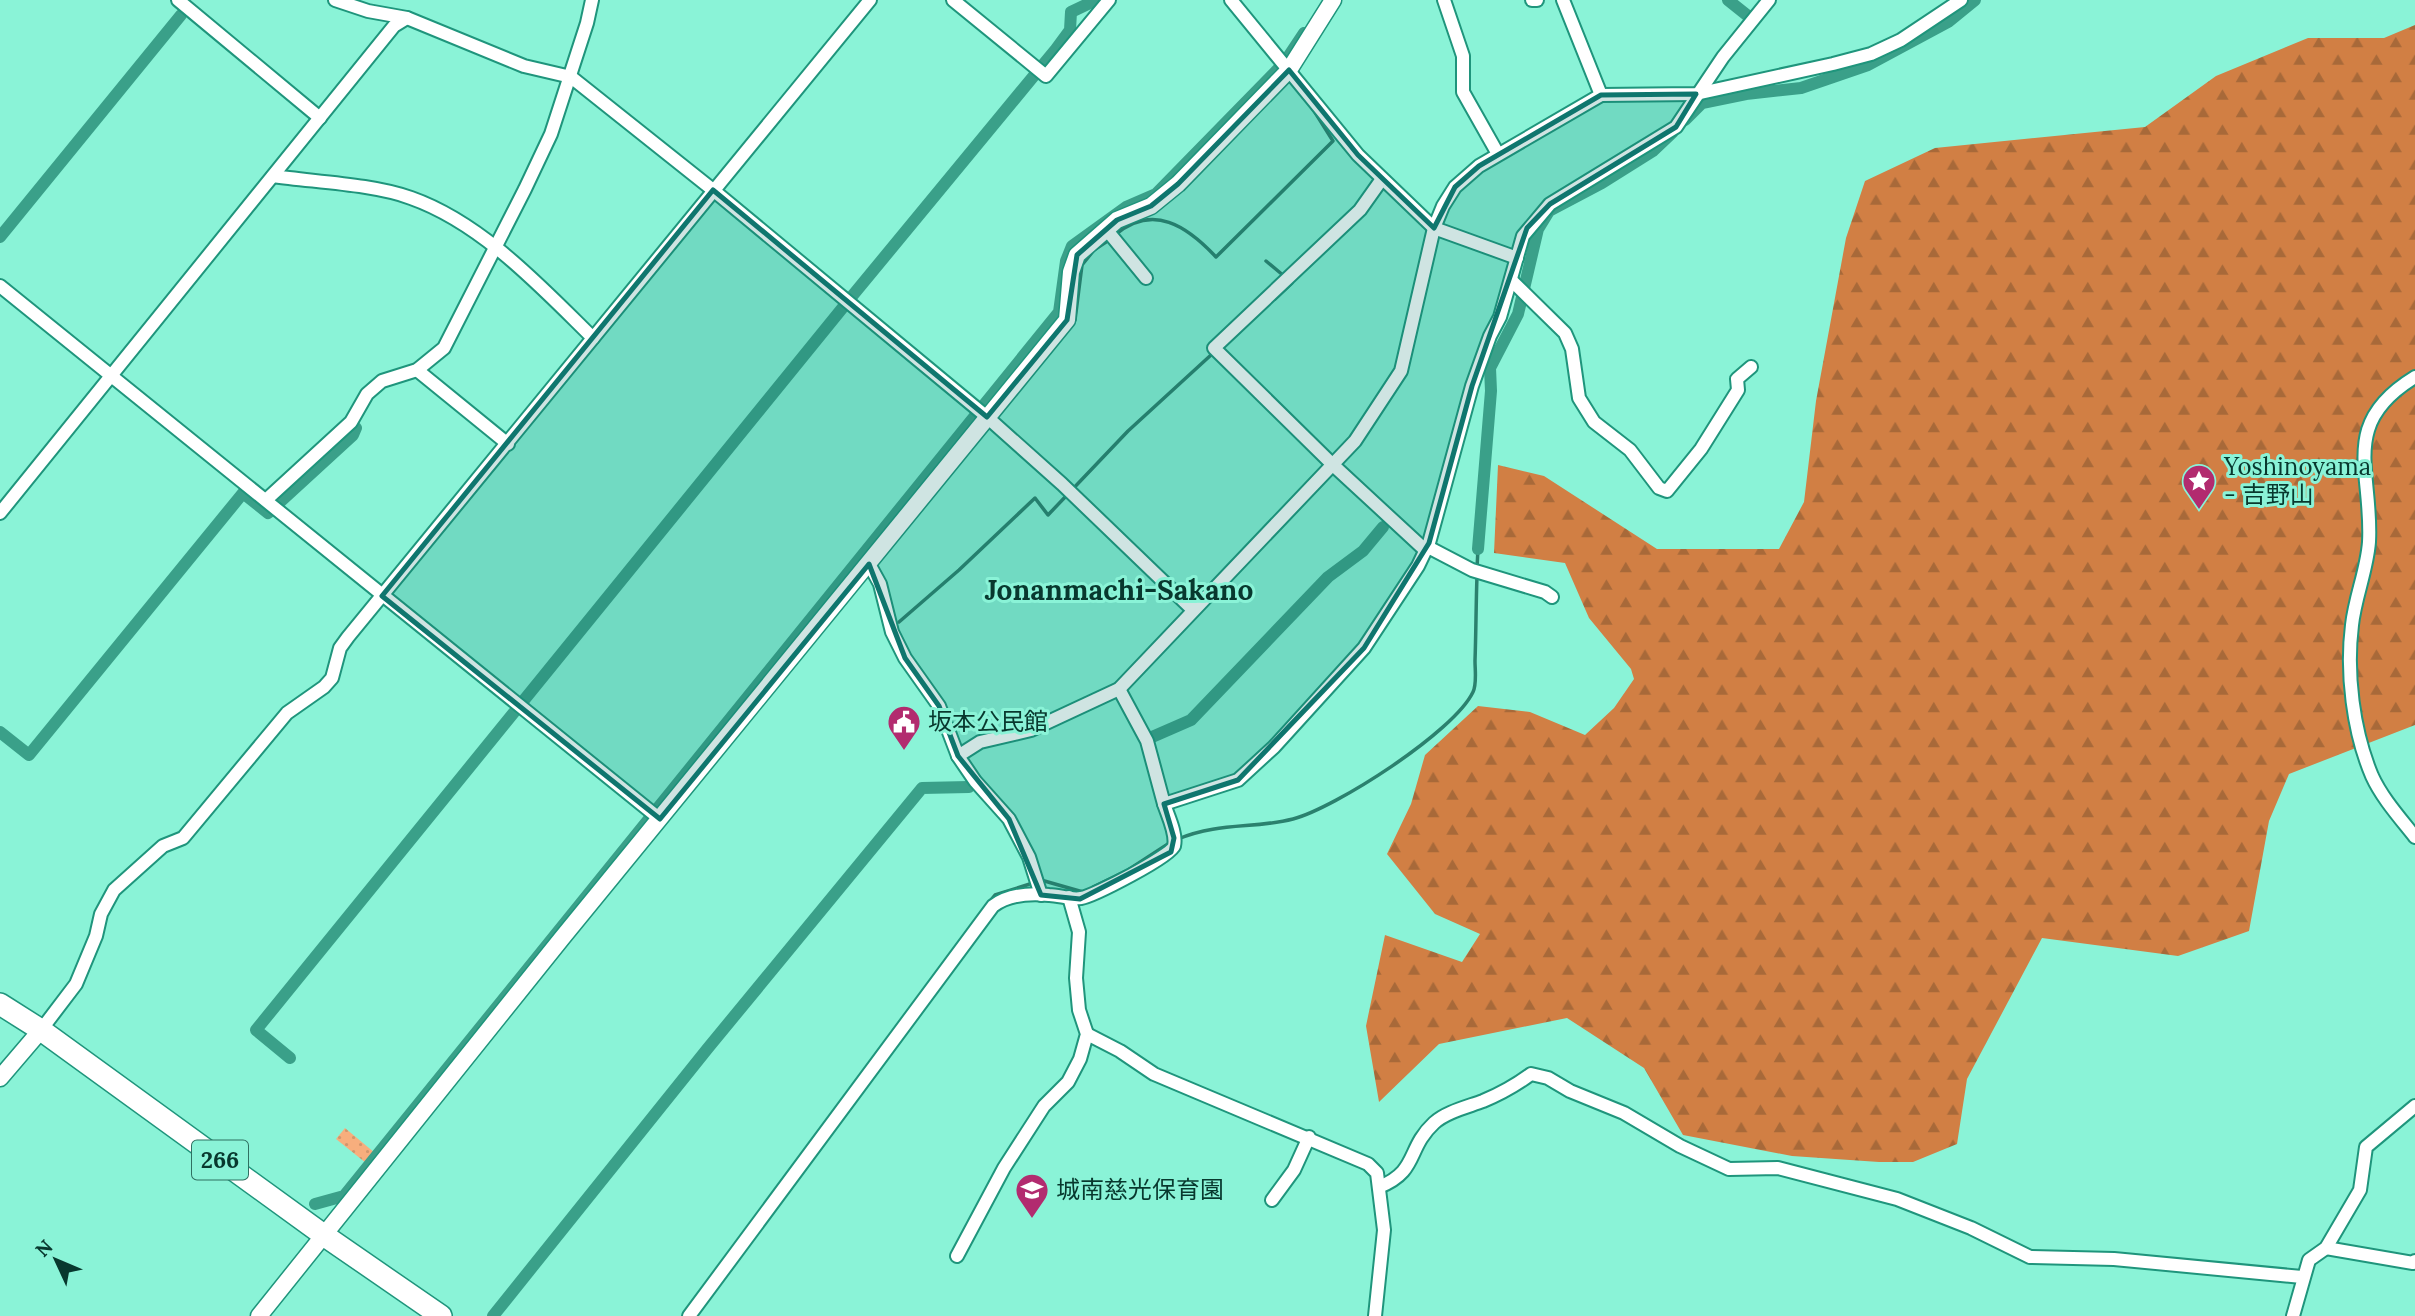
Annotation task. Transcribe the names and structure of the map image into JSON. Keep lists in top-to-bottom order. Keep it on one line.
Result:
{"streets":{"highway":["266"]},"districts":["Jonanmachi-Sakano"],"places":{"place":["Yoshinoyama - 吉野山"],"public building":["坂本公民館"],"school or university":["城南慈光保育園"]},"north":"top left"}
